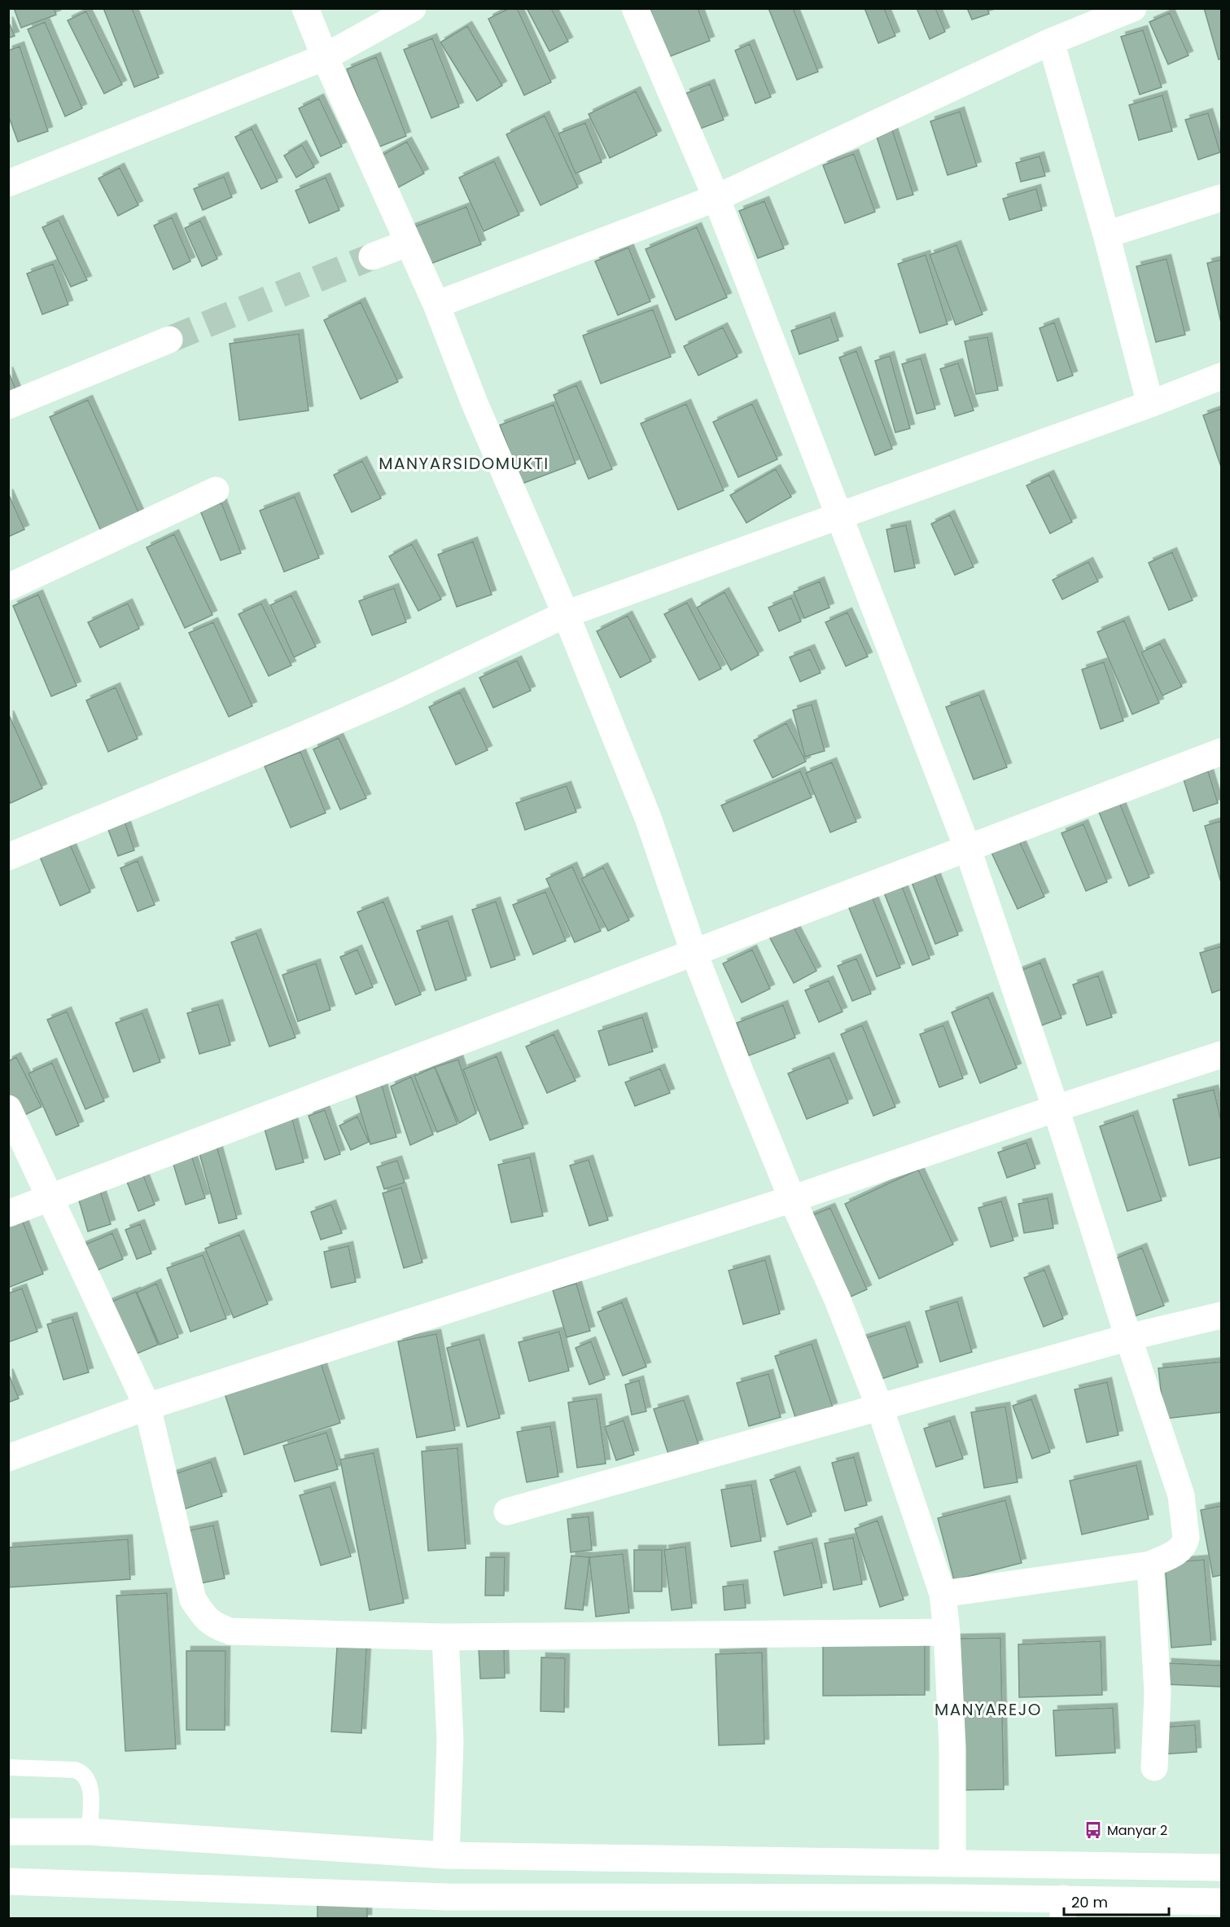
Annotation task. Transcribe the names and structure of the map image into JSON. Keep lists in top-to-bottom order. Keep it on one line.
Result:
{"districts":["MANYARSIDOMUKTI","MANYAREJO"],"places":{"bus stop":["Manyar 2"]},"scale_bar":"20 m"}
